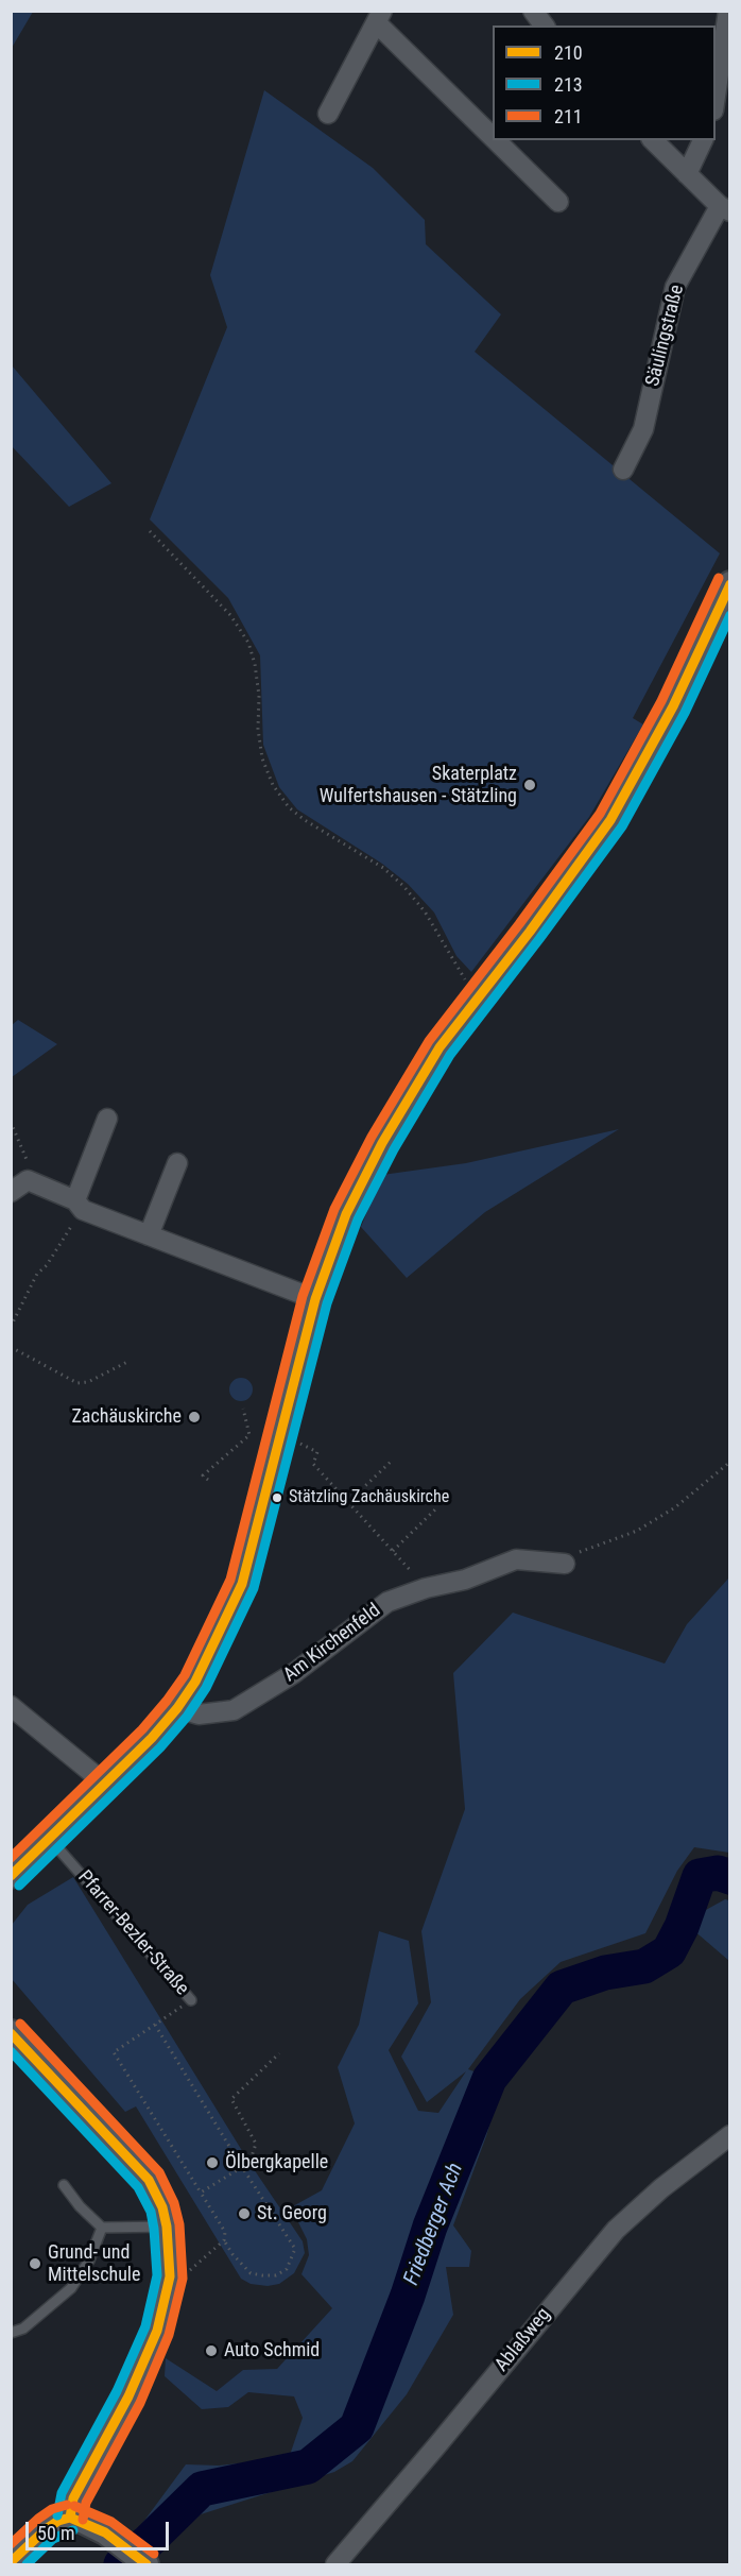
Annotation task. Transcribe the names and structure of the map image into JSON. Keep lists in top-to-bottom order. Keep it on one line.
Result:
{"streets":{"street":["Säulingstraße","Am Kirchenfeld","Ablaßweg"],"lane":["Pfarrer-Bezler-Straße"]},"water":["Friedberger Ach"],"places":["Skaterplatz Wulfertshausen - Stätzling","Zachäuskirche","Stätzling Zachäuskirche","Ölbergkapelle","St. Georg","Grund- und Mittelschule","Auto Schmid"],"lines":["transit line 211","transit line 210","transit line 213"],"legend":["210","213","211"],"scale_bar":"50 m"}
